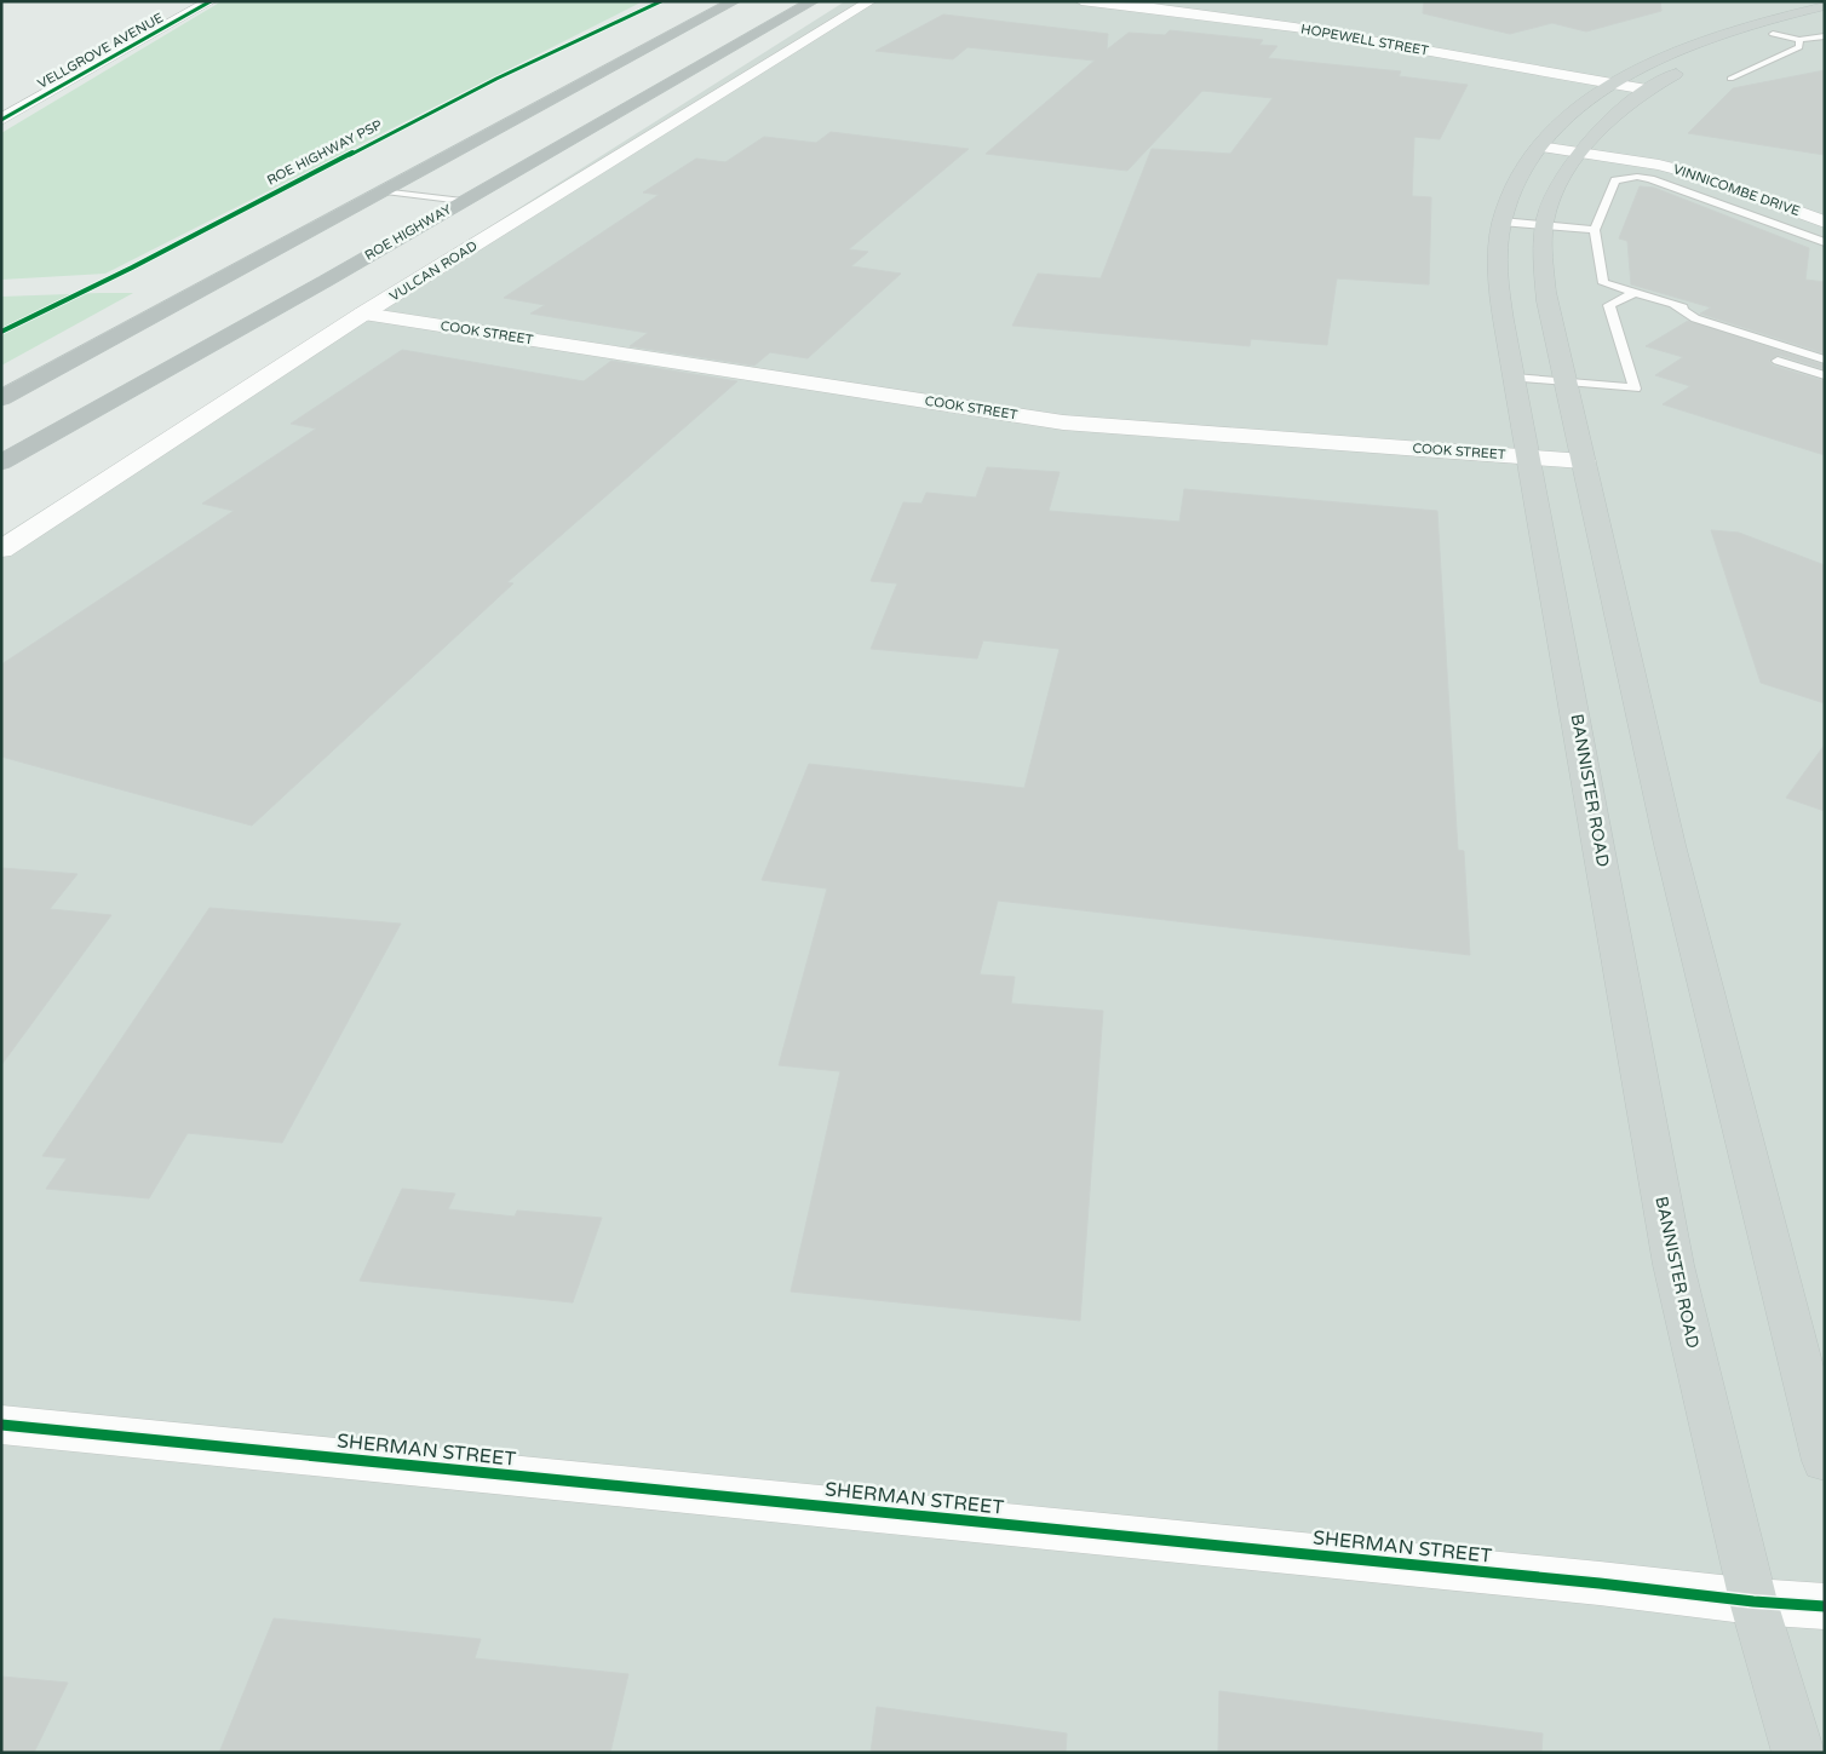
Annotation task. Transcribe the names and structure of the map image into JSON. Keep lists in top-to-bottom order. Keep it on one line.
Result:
{"streets":{"highway":["ROE HIGHWAY"],"main road":["BANNISTER ROAD"],"street":["HOPEWELL STREET","VELLGROVE AVENUE","VINNICOMBE DRIVE","VULCAN ROAD","COOK STREET","SHERMAN STREET"],"cycle path":["ROE HIGHWAY PSP"]},"crossings":[["HOPEWELL STREET","BANNISTER ROAD"],["VINNICOMBE DRIVE","BANNISTER ROAD"],["VULCAN ROAD","COOK STREET"],["COOK STREET","BANNISTER ROAD"],["BANNISTER ROAD","SHERMAN STREET"]]}
